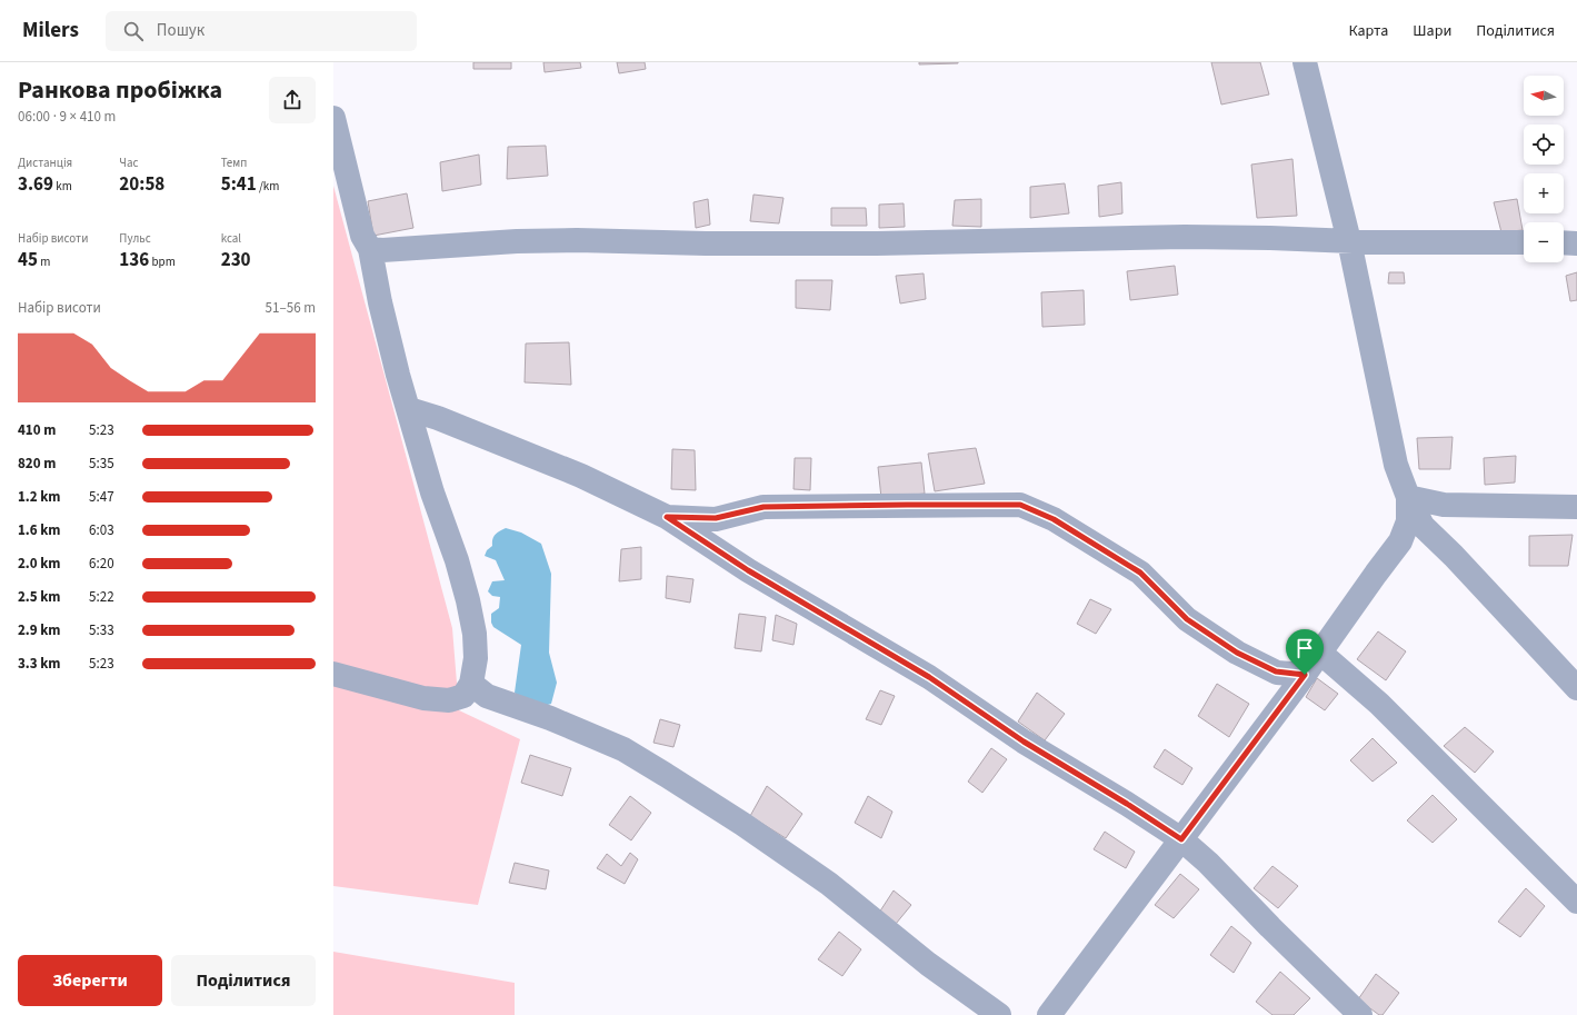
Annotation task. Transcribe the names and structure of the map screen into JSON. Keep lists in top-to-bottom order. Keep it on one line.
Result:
{"north":"left","page":{"header":"Milers","search":"Пошук","nav":["Карта","Шари","Поділитися"],"heading":["Ранкова пробіжка","06:00 · 9 × 410 m"],"map_buttons":["+","−"],"stats":[["Дистанція","3.69 km"],["Час","20:58"],["Темп","5:41 /km"],["Набір висоти","45 m"],["Пульс","136 bpm"],["kcal","230"]],"chart":["Набір висоти","51–56 m"],"list":[{"name":"410 m","note":"5:23"},{"name":"820 m","note":"5:35"},{"name":"1.2 km","note":"5:47"},{"name":"1.6 km","note":"6:03"},{"name":"2.0 km","note":"6:20"},{"name":"2.5 km","note":"5:22"},{"name":"2.9 km","note":"5:33"},{"name":"3.3 km","note":"5:23"}],"buttons":["Зберегти","Поділитися"]}}
